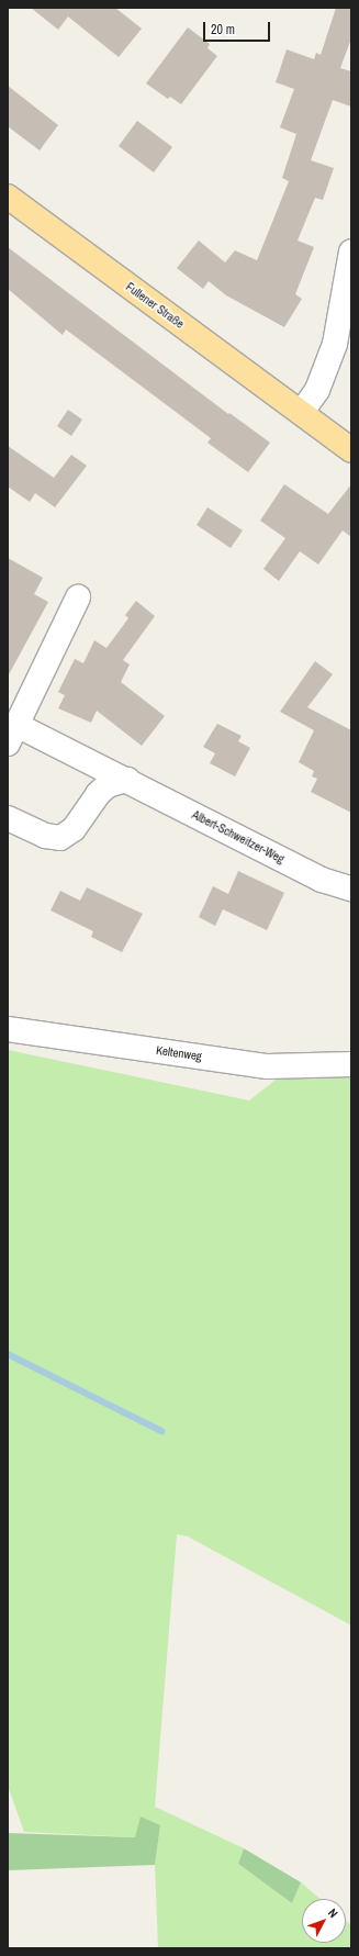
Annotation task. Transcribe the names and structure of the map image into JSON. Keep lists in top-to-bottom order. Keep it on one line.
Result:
{"streets":{"main road":["Fullener Straße"],"street":["Albert-Schweitzer-Weg","Keltenweg"]},"scale_bar":"20 m","north":"top right"}
